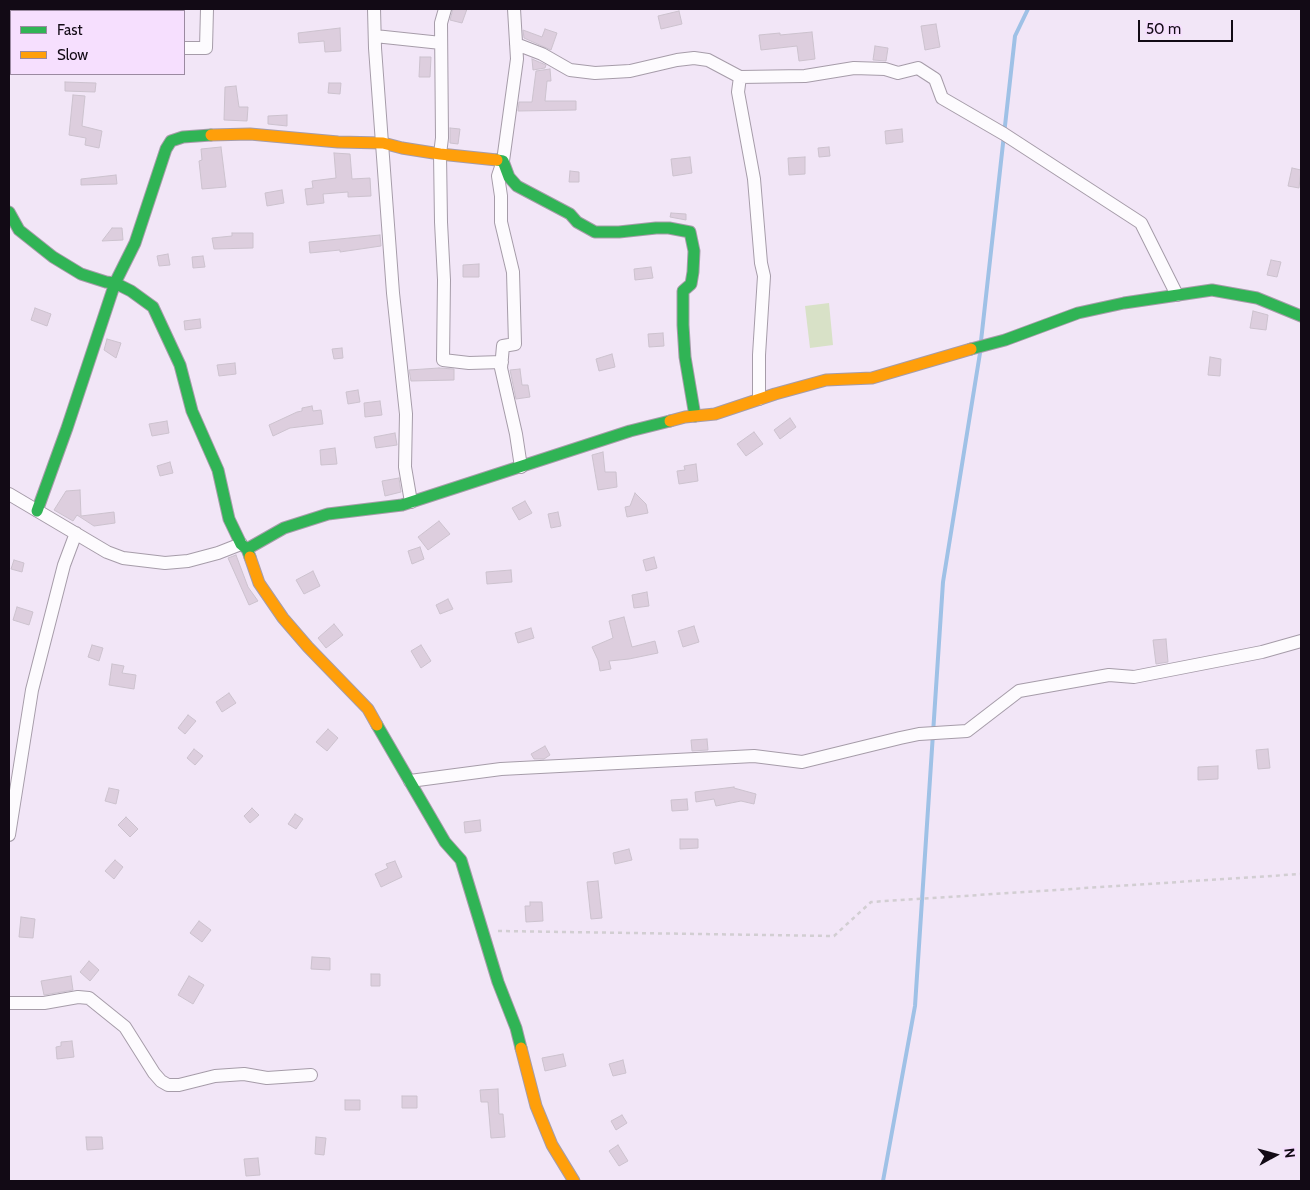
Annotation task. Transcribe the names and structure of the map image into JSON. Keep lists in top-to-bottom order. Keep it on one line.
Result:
{"legend":["Fast","Slow"],"scale_bar":"50 m","north":"right"}
